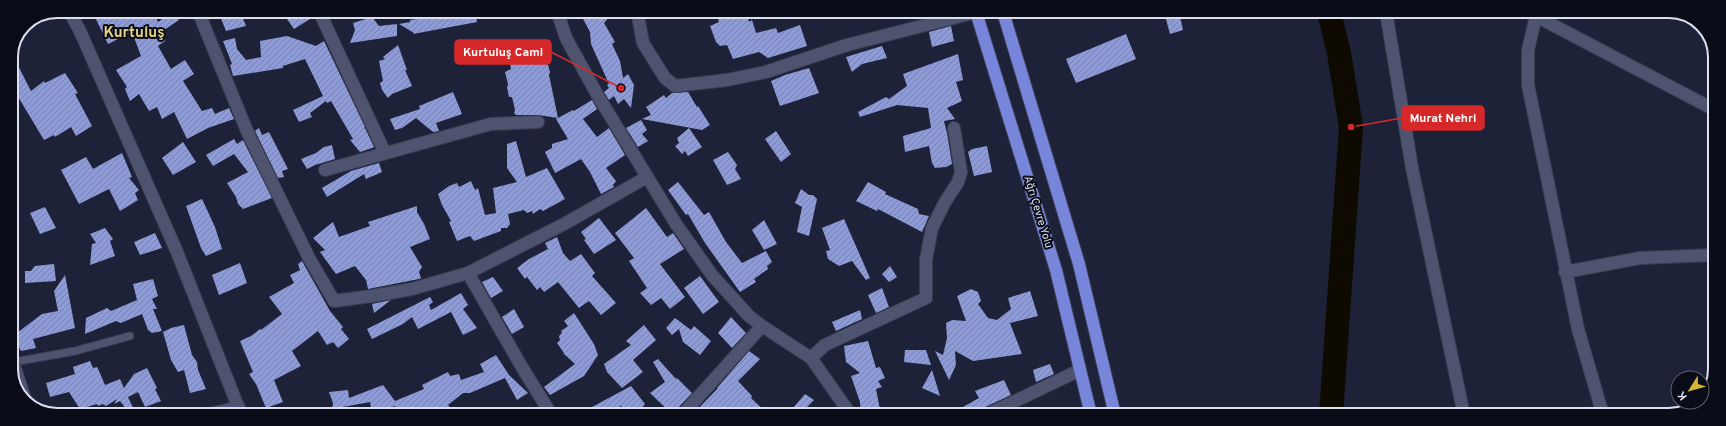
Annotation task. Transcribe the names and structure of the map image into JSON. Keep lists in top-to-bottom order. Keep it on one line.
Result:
{"streets":{"highway":["Ağrı Çevre Yolu"]},"districts":["Kurtuluş"],"places":["Kurtuluş Cami","Murat Nehri"],"north":"bottom left"}
